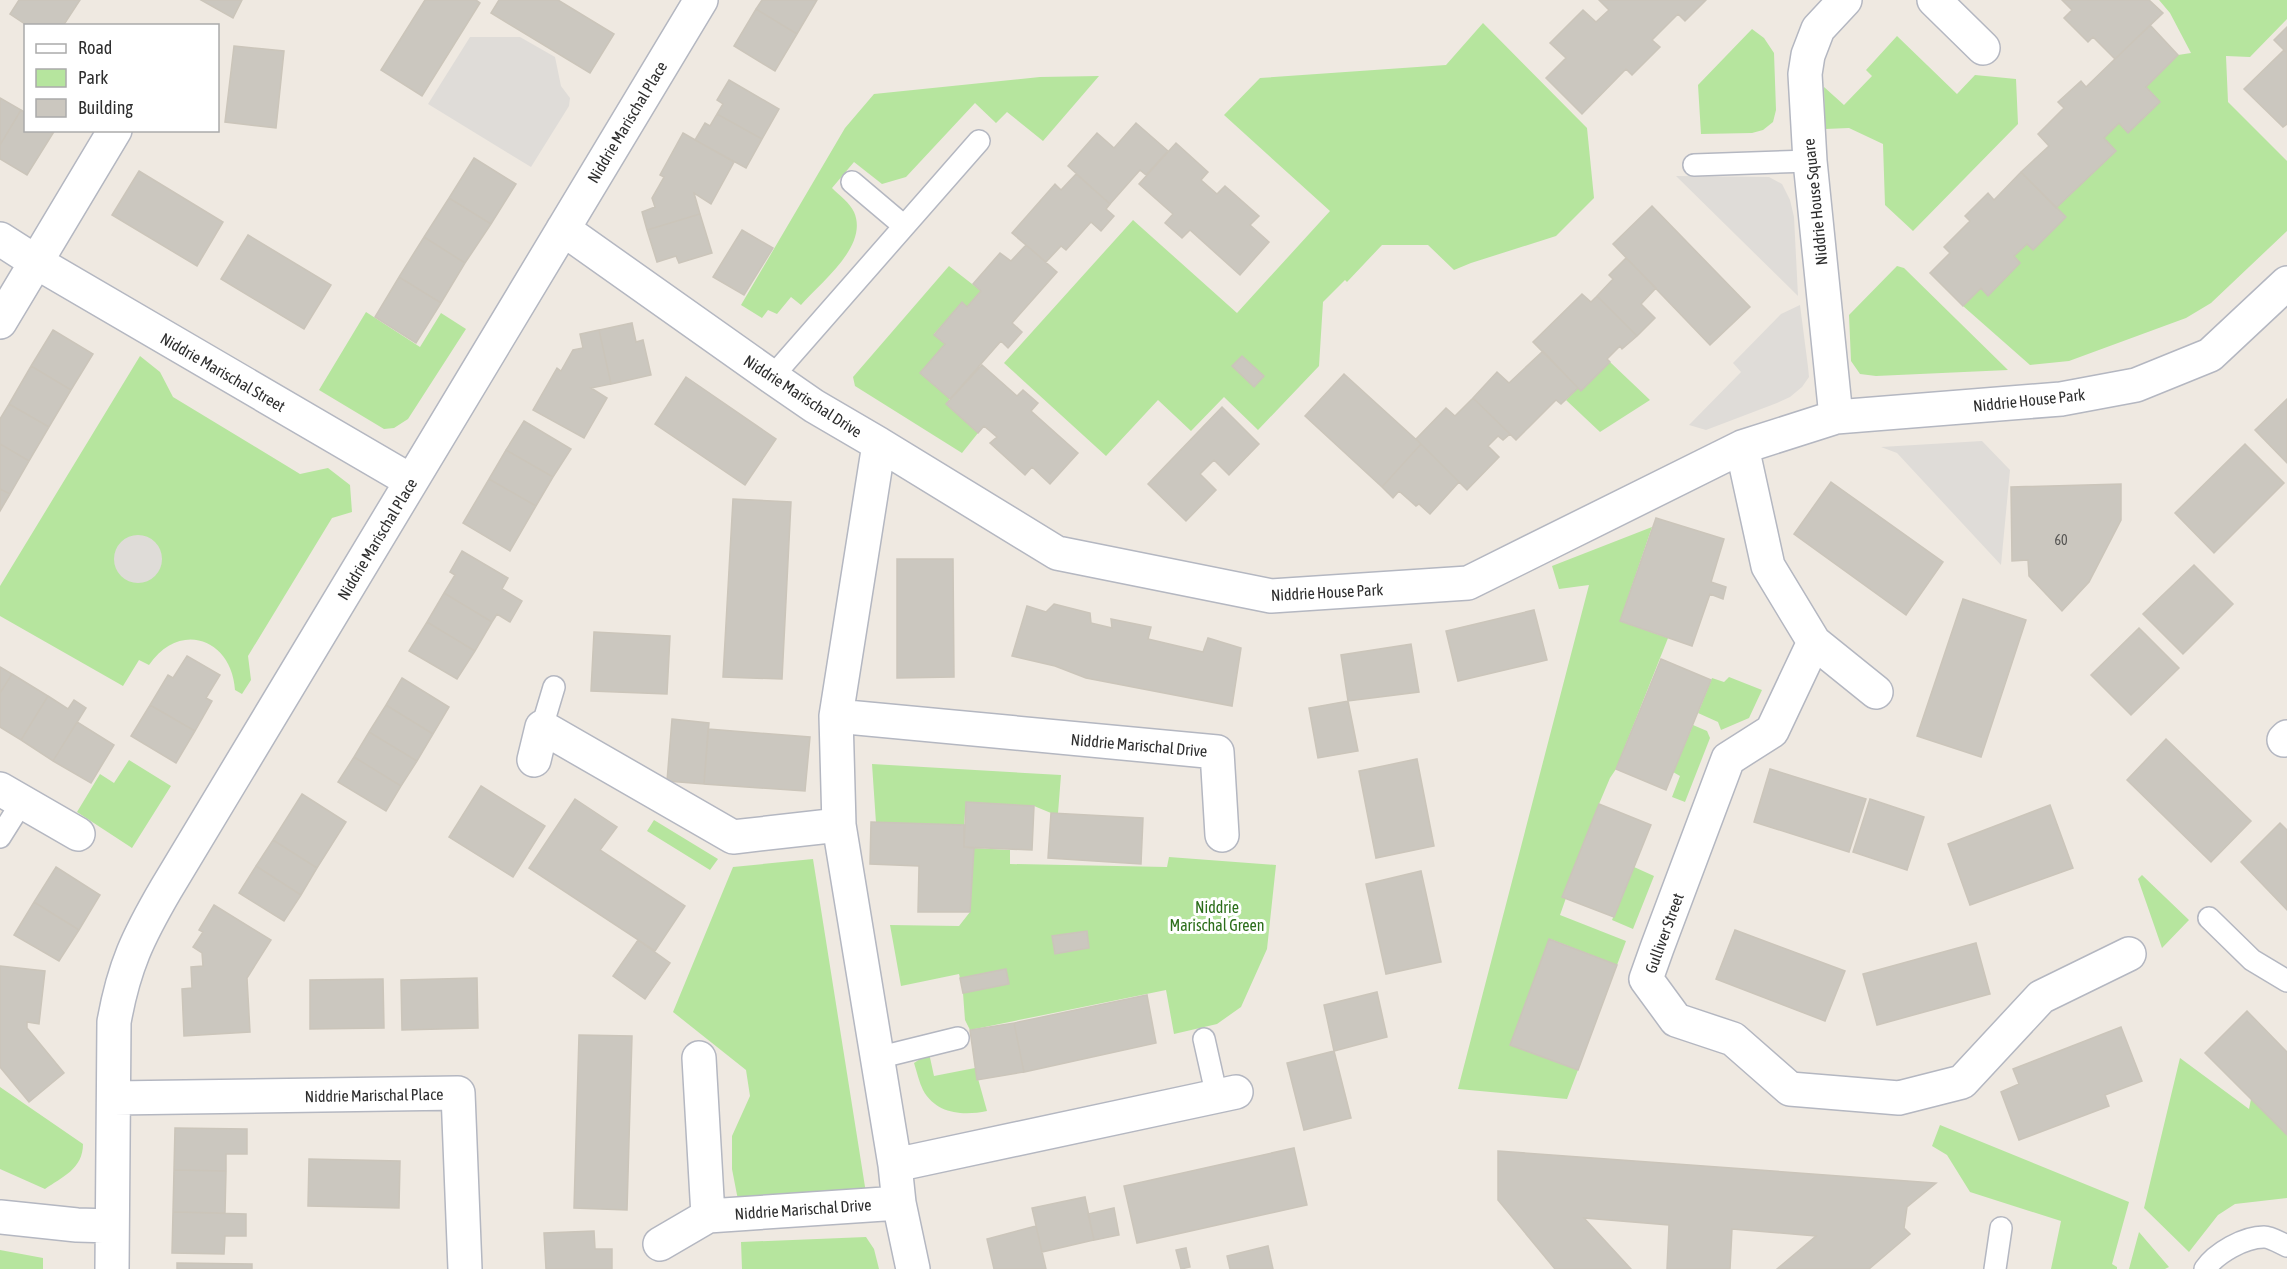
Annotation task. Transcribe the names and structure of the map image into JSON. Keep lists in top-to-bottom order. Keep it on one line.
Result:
{"streets":{"street":["Niddrie Marischal Place","Niddrie House Square","Niddrie Marischal Street","Niddrie Marischal Drive","Niddrie House Park","Gulliver Street"]},"crossings":[["Niddrie Marischal Place","Niddrie Marischal Street"],["Niddrie Marischal Place","Niddrie Marischal Drive"],["Niddrie House Square","Niddrie House Park"],["Niddrie Marischal Drive","Niddrie House Park"]],"parks":["Niddrie Marischal Green"],"house_numbers":["60"],"legend":["Road","Park","Building"]}
